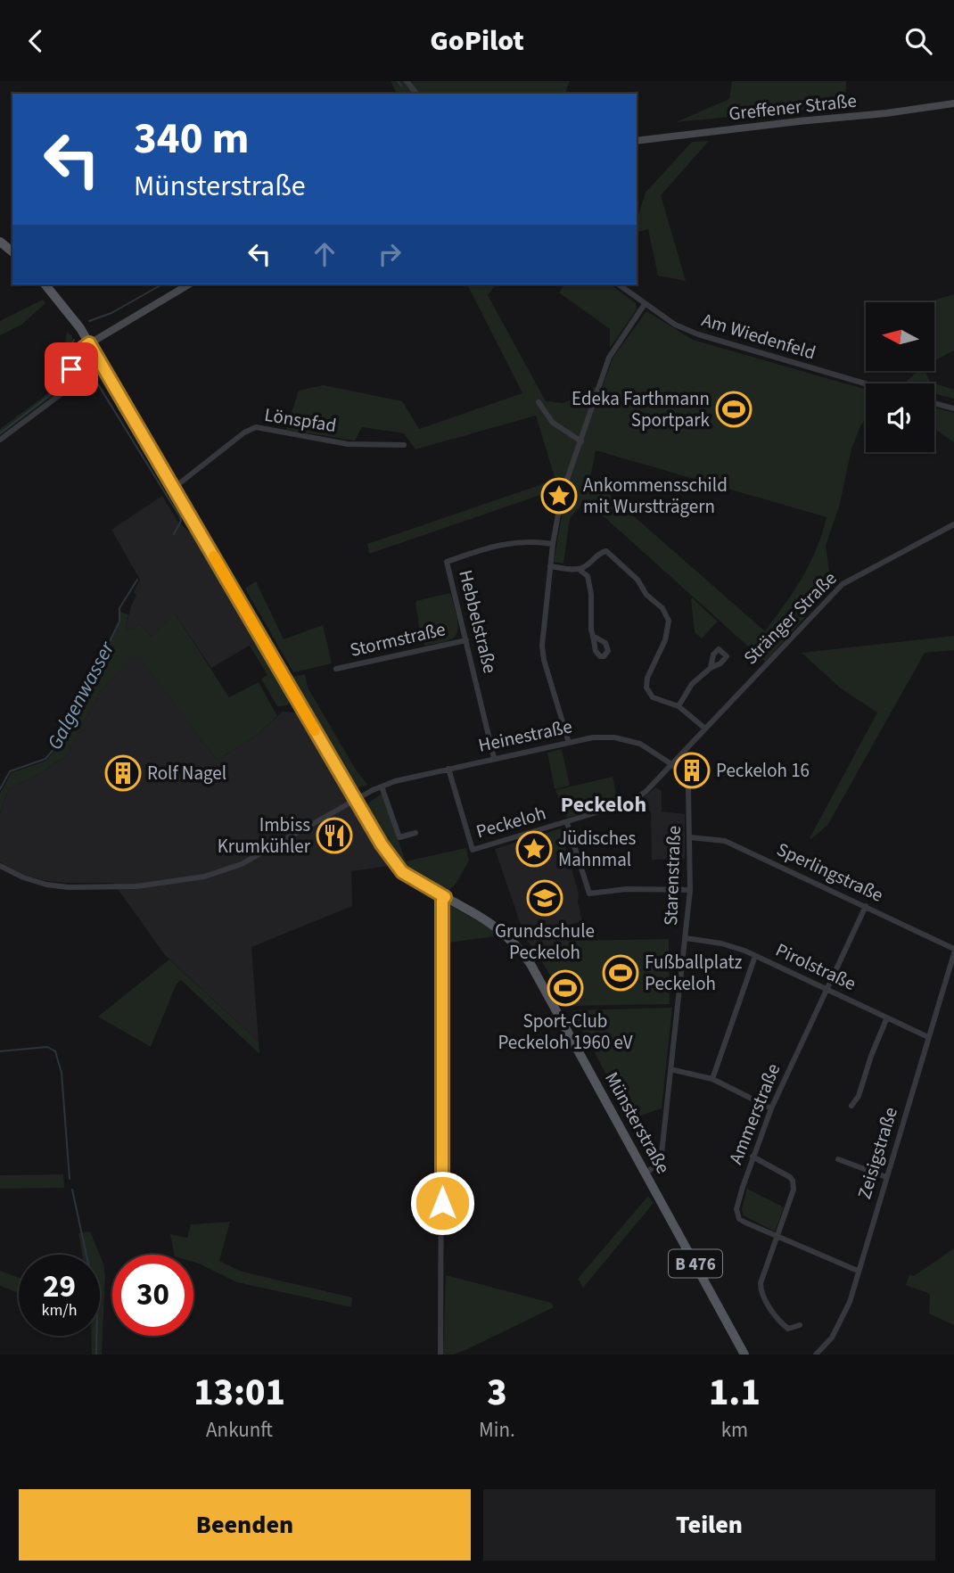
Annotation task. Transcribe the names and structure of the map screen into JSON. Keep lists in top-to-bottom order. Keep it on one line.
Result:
{"streets":{"main road":["Greffener Straße","Münsterstraße","B 476"],"street":["Am Wiedenfeld","Lönspfad","Stränger Straße","Hebbelstraße","Stormstraße","Heinestraße","Peckeloh","Sperlingstraße","Starenstraße","Pirolstraße","Ammerstraße","Zeisigstraße"]},"crossings":[["Lönspfad","Münsterstraße"],["Stränger Straße","Heinestraße"],["Stränger Straße","Peckeloh"],["Stränger Straße","Starenstraße"],["Hebbelstraße","Stormstraße"],["Hebbelstraße","Heinestraße"],["Heinestraße","Peckeloh"],["Heinestraße","Starenstraße"],["Heinestraße","Münsterstraße"],["Peckeloh","Starenstraße"],["Sperlingstraße","Starenstraße"],["Sperlingstraße","Ammerstraße"],["Starenstraße","Pirolstraße"],["Starenstraße","Münsterstraße"],["Pirolstraße","Ammerstraße"],["Pirolstraße","Zeisigstraße"],["Ammerstraße","Zeisigstraße"]],"districts":["Peckeloh"],"water":["Galgenwasser"],"places":{"sports":["Edeka Farthmann Sportpark","Fußballplatz Peckeloh","Sport-Club Peckeloh 1960 eV"],"place":["Ankommensschild mit Wurstträgern","Jüdisches Mahnmal"],"building":["Peckeloh 16","Rolf Nagel"],"restaurant":["Imbiss Krumkühler"],"school or university":["Grundschule Peckeloh"]},"north":"left","page":{"header":"GoPilot","turn":["340 m","Münsterstraße"],"speed":"29 km/h","limit":"30","eta":["13:01","Ankunft","3","Min.","1.1","km"],"buttons":["Beenden","Teilen"]}}
